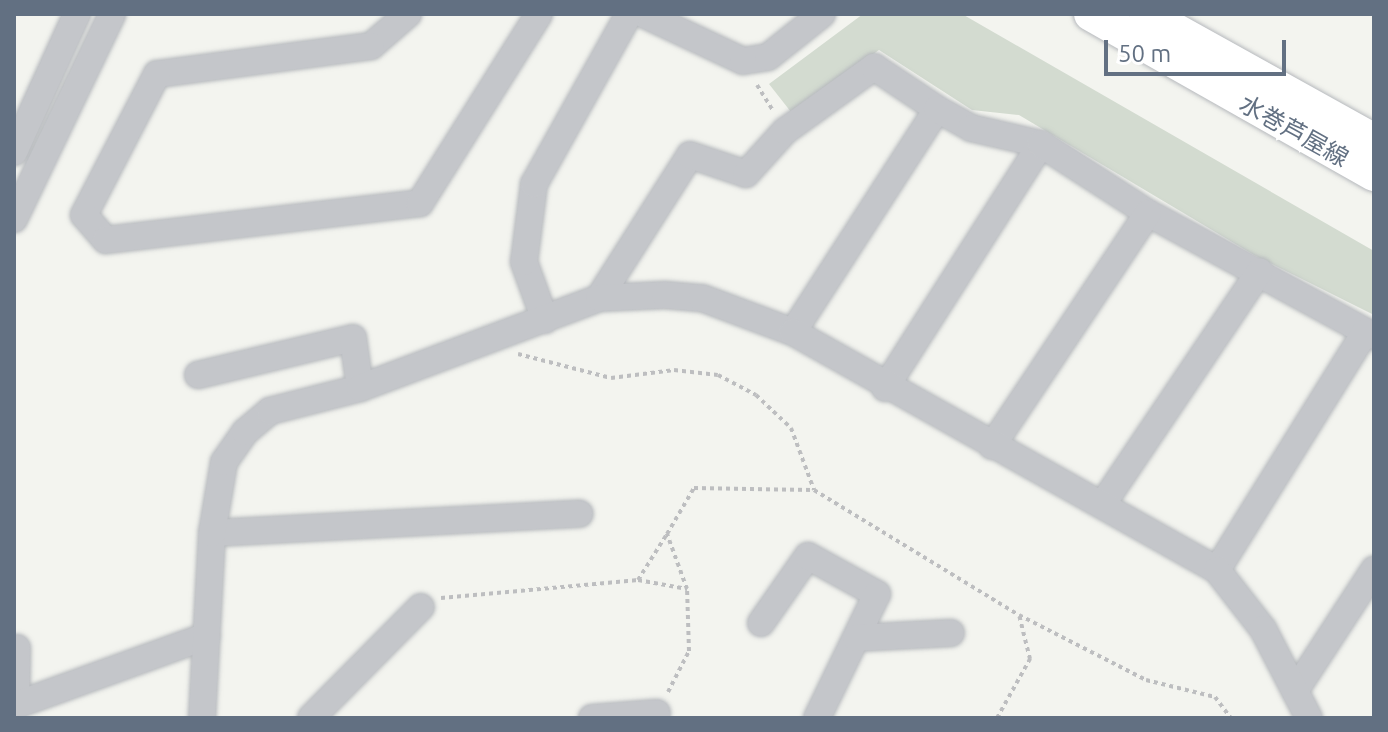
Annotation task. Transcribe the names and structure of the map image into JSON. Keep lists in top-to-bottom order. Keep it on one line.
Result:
{"streets":{"main road":["水巻芦屋線"]},"scale_bar":"50 m"}
